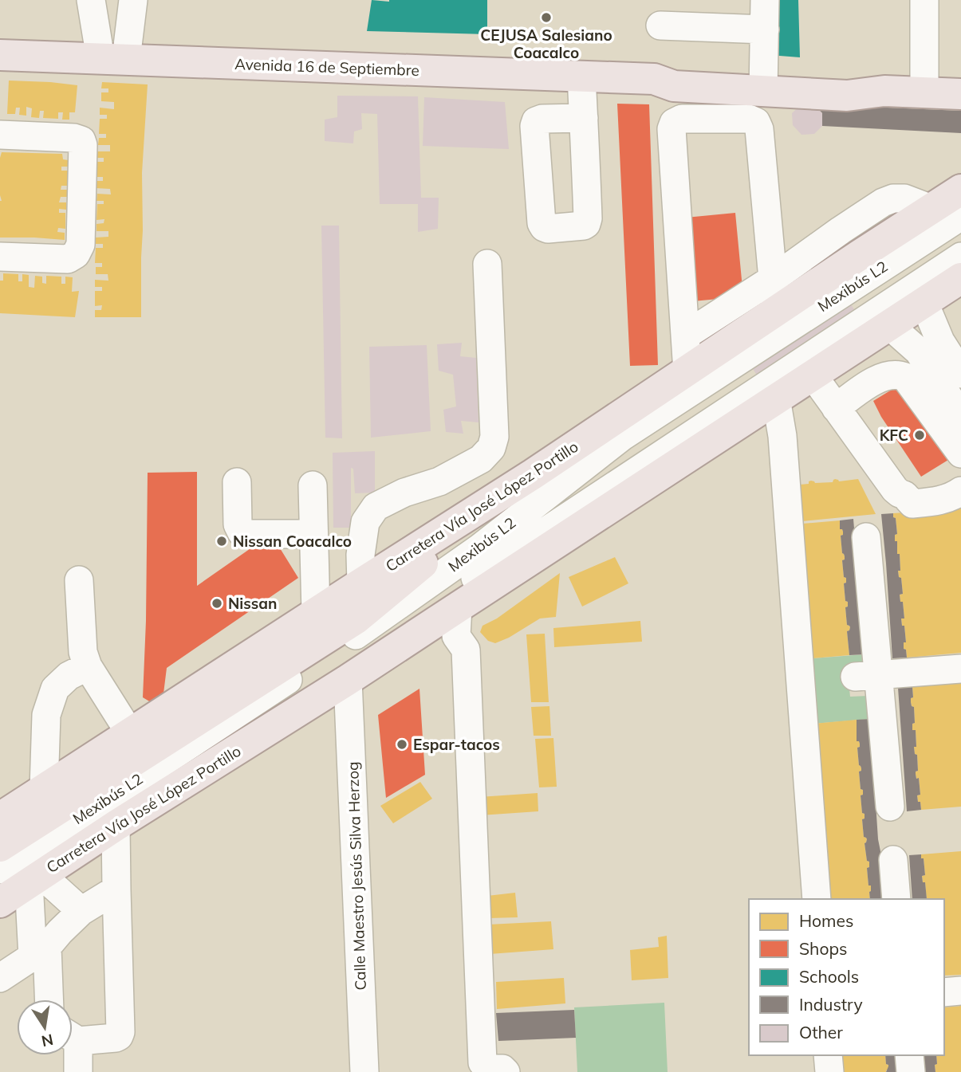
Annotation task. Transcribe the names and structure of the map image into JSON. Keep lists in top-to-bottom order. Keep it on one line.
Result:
{"streets":{"main road":["Avenida 16 de Septiembre","Carretera Vía José López Portillo"],"street":["Mexibús L2","Calle Maestro Jesús Silva Herzog"]},"crossings":[["Carretera Vía José López Portillo","Calle Maestro Jesús Silva Herzog"]],"places":["CEJUSA Salesiano Coacalco","KFC","Nissan Coacalco","Nissan","Espar-tacos"],"legend":["Homes","Shops","Schools","Industry","Other"],"north":"bottom"}
